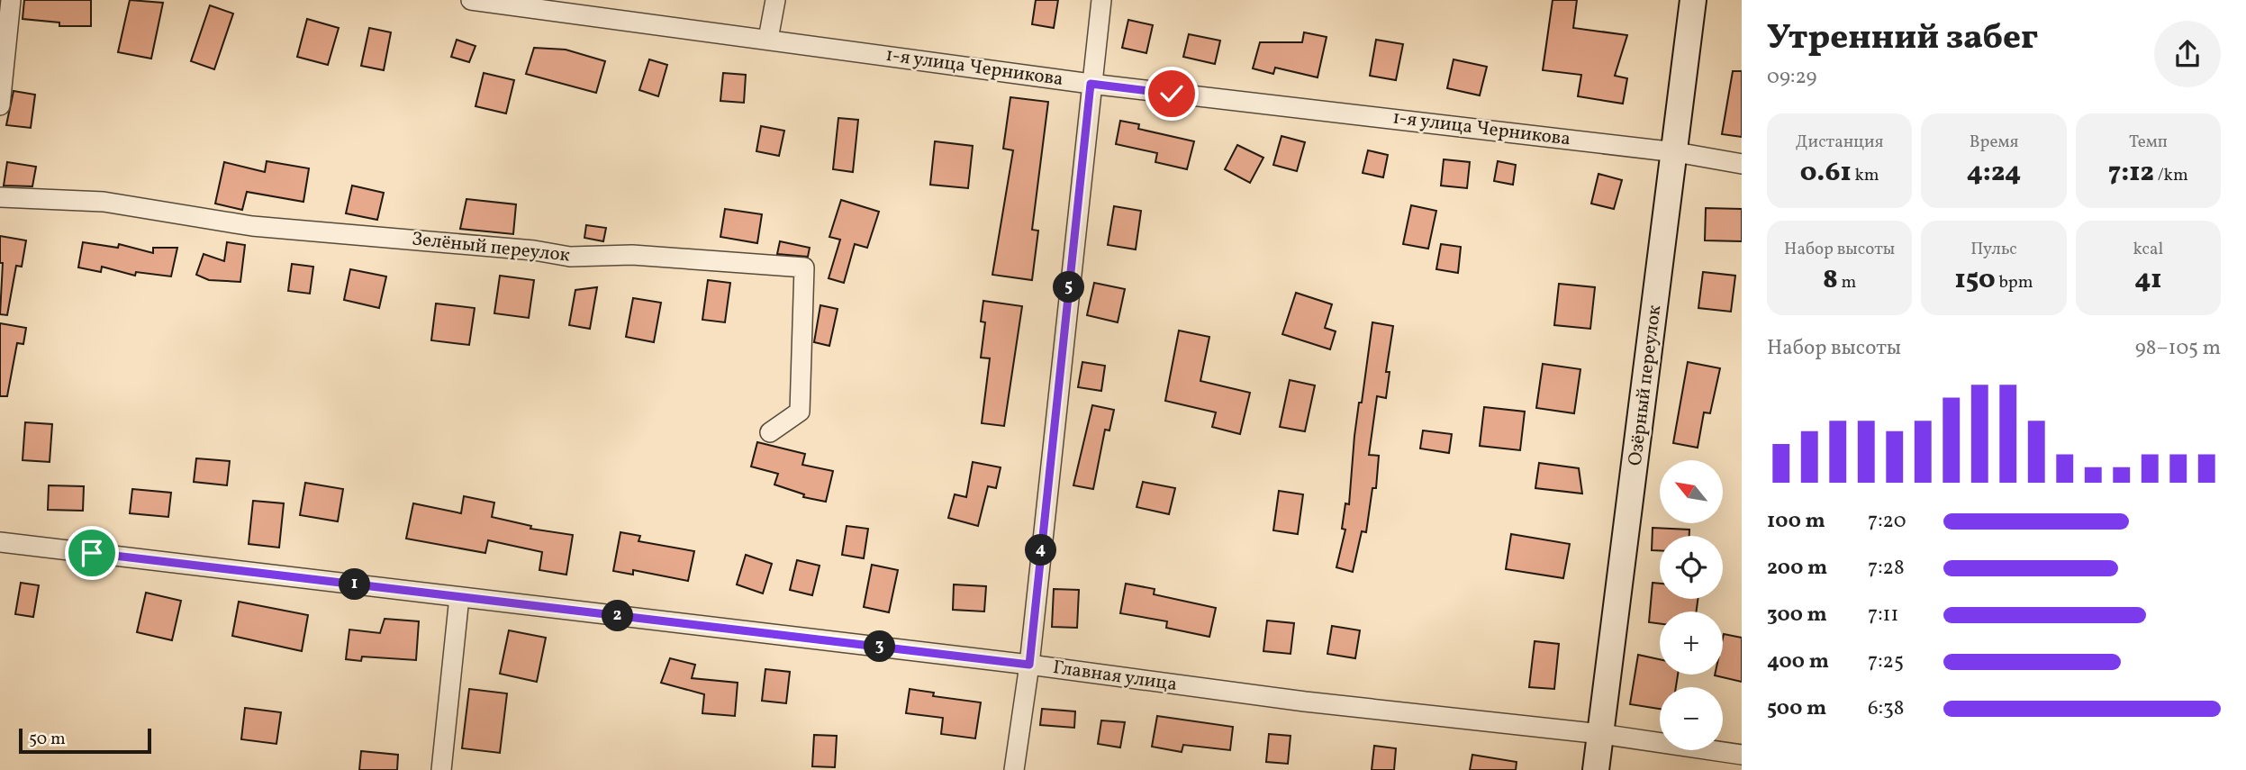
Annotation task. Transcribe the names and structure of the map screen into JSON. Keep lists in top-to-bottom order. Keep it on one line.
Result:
{"streets":{"street":["1-я улица Черникова","Зелёный переулок","Озёрный переулок","Главная улица"]},"crossings":[["1-я улица Черникова","Озёрный переулок"],["Озёрный переулок","Главная улица"]],"scale_bar":"50 m","north":"top left","page":{"heading":["Утренний забег","09:29"],"stats":[["Дистанция","0.61 km"],["Время","4:24"],["Темп","7:12 /km"],["Набор высоты","8 m"],["Пульс","150 bpm"],["kcal","41"]],"pins":["5","4","1","2","3"],"chart":["Набор высоты","98–105 m"],"map_buttons":["+","−"],"list":[{"name":"100 m","note":"7:20"},{"name":"200 m","note":"7:28"},{"name":"300 m","note":"7:11"},{"name":"400 m","note":"7:25"},{"name":"500 m","note":"6:38"}],"scale":"50 m"}}
